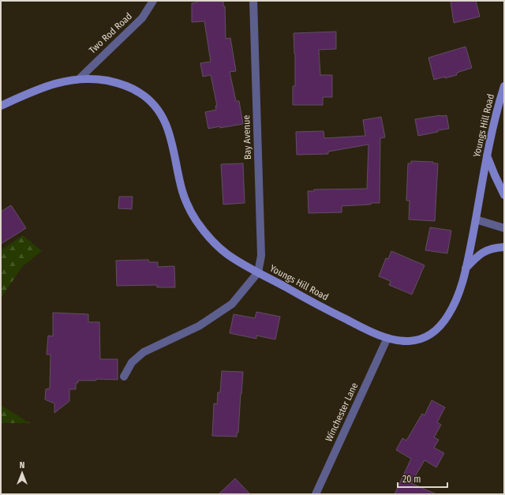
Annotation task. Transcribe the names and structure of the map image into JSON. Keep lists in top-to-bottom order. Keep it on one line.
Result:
{"streets":{"street":["Two Rod Road","Youngs Hill Road","Bay Avenue","Winchester Lane"]},"crossings":[["Two Rod Road","Youngs Hill Road"],["Youngs Hill Road","Bay Avenue"],["Youngs Hill Road","Winchester Lane"]],"scale_bar":"20 m","north":"top"}
